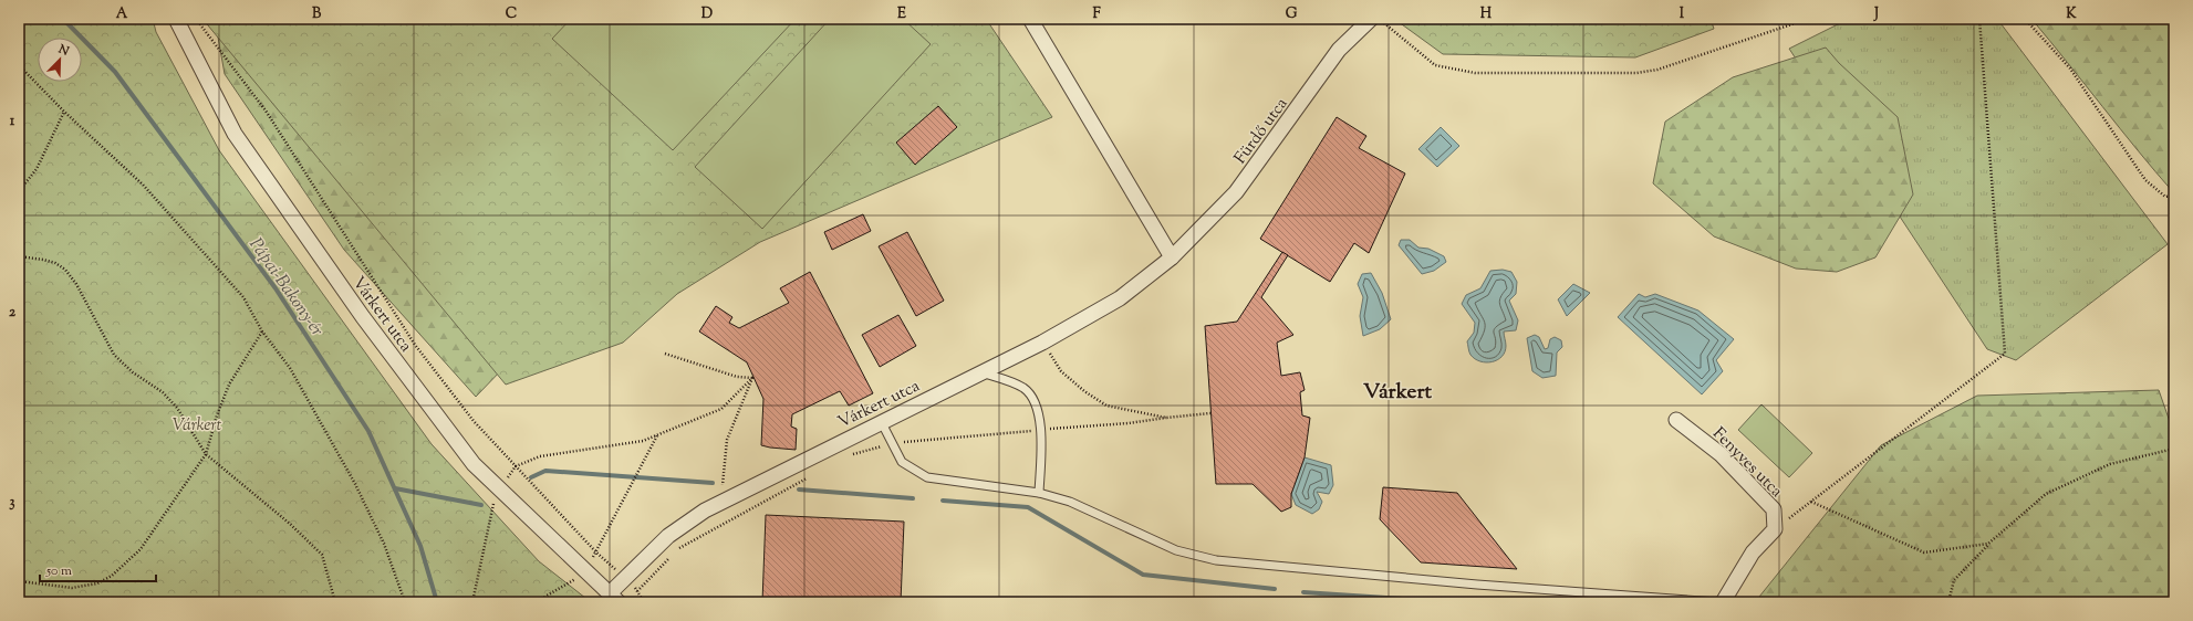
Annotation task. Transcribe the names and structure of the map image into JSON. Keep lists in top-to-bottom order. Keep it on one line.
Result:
{"streets":{"street":["Fürdő utca","Várkert utca","Fenyves utca"]},"crossings":[["Fürdő utca","Várkert utca"]],"districts":["Várkert"],"water":["Pápai-Bakony-ér"],"parks":["Várkert"],"scale_bar":"50 m","north":"top right","grid":{"columns":["A","B","C","D","E","F","G","H","I","J","K"],"rows":["1","2","3"]}}
